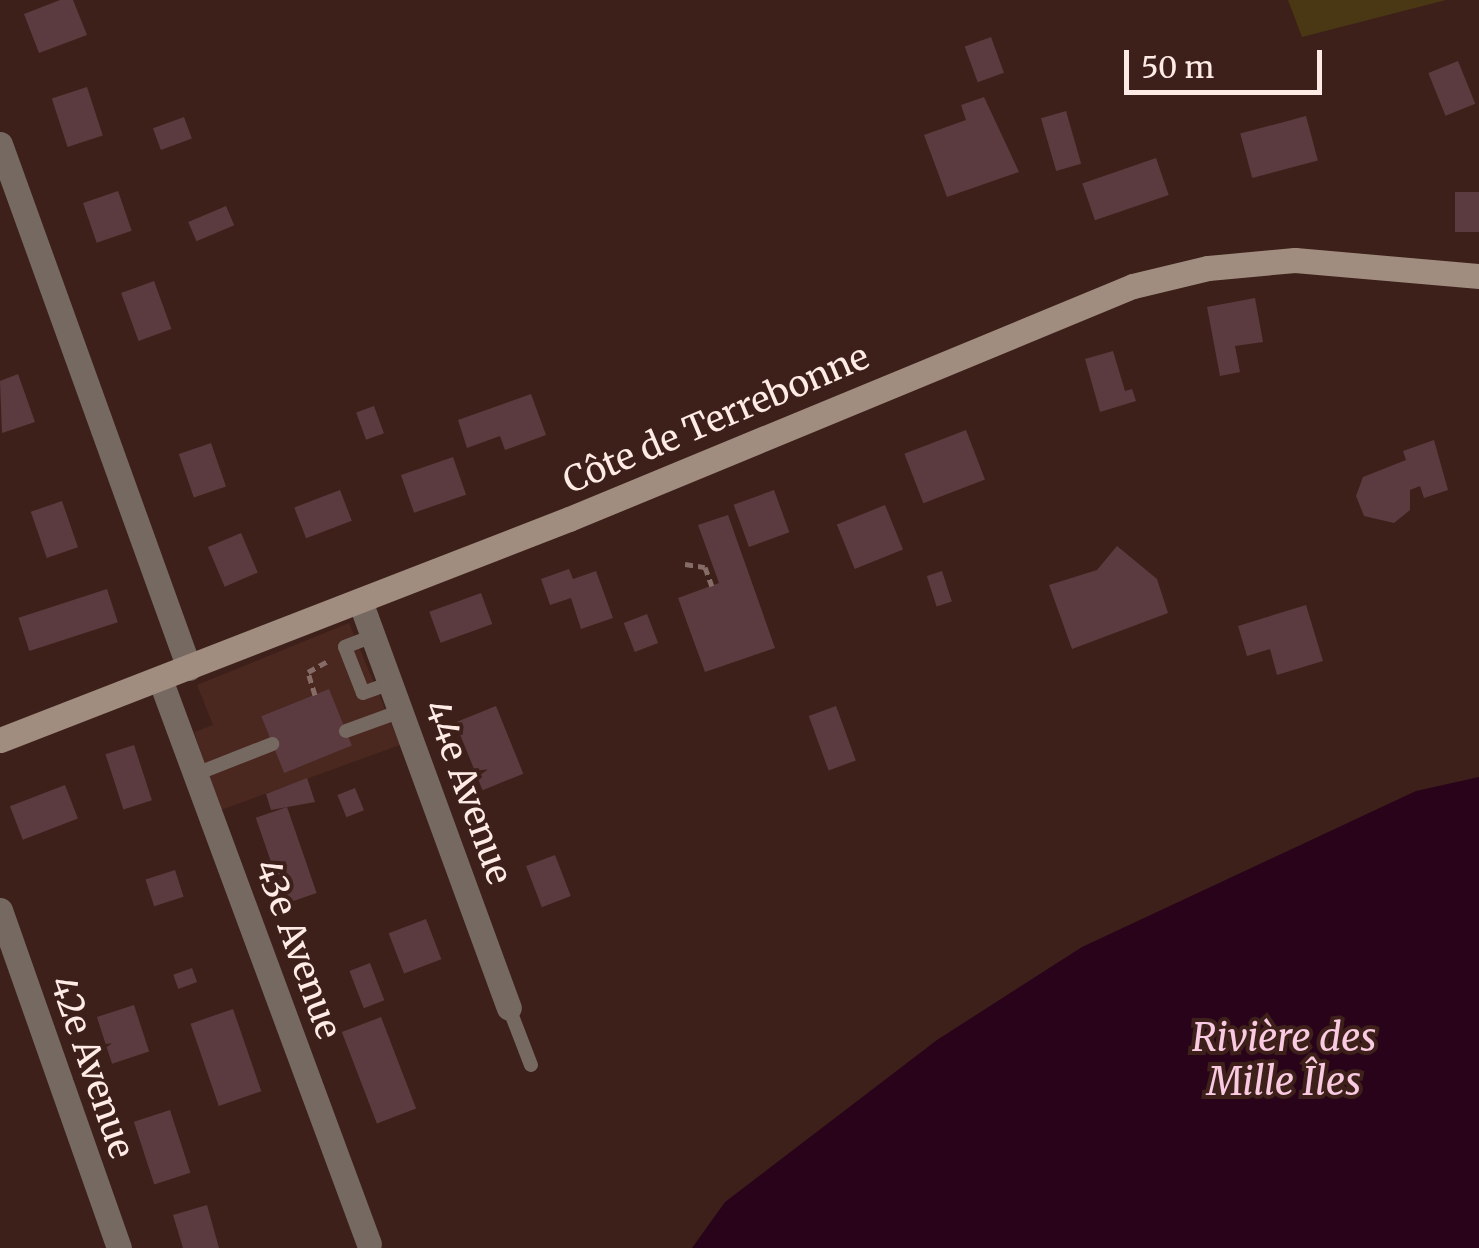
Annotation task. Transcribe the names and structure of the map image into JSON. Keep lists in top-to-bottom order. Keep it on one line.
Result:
{"streets":{"main road":["Côte de Terrebonne"],"street":["44e Avenue","43e Avenue","42e Avenue"]},"crossings":[["Côte de Terrebonne","44e Avenue"],["Côte de Terrebonne","43e Avenue"]],"water":["Rivière des Mille Îles"],"scale_bar":"50 m"}
